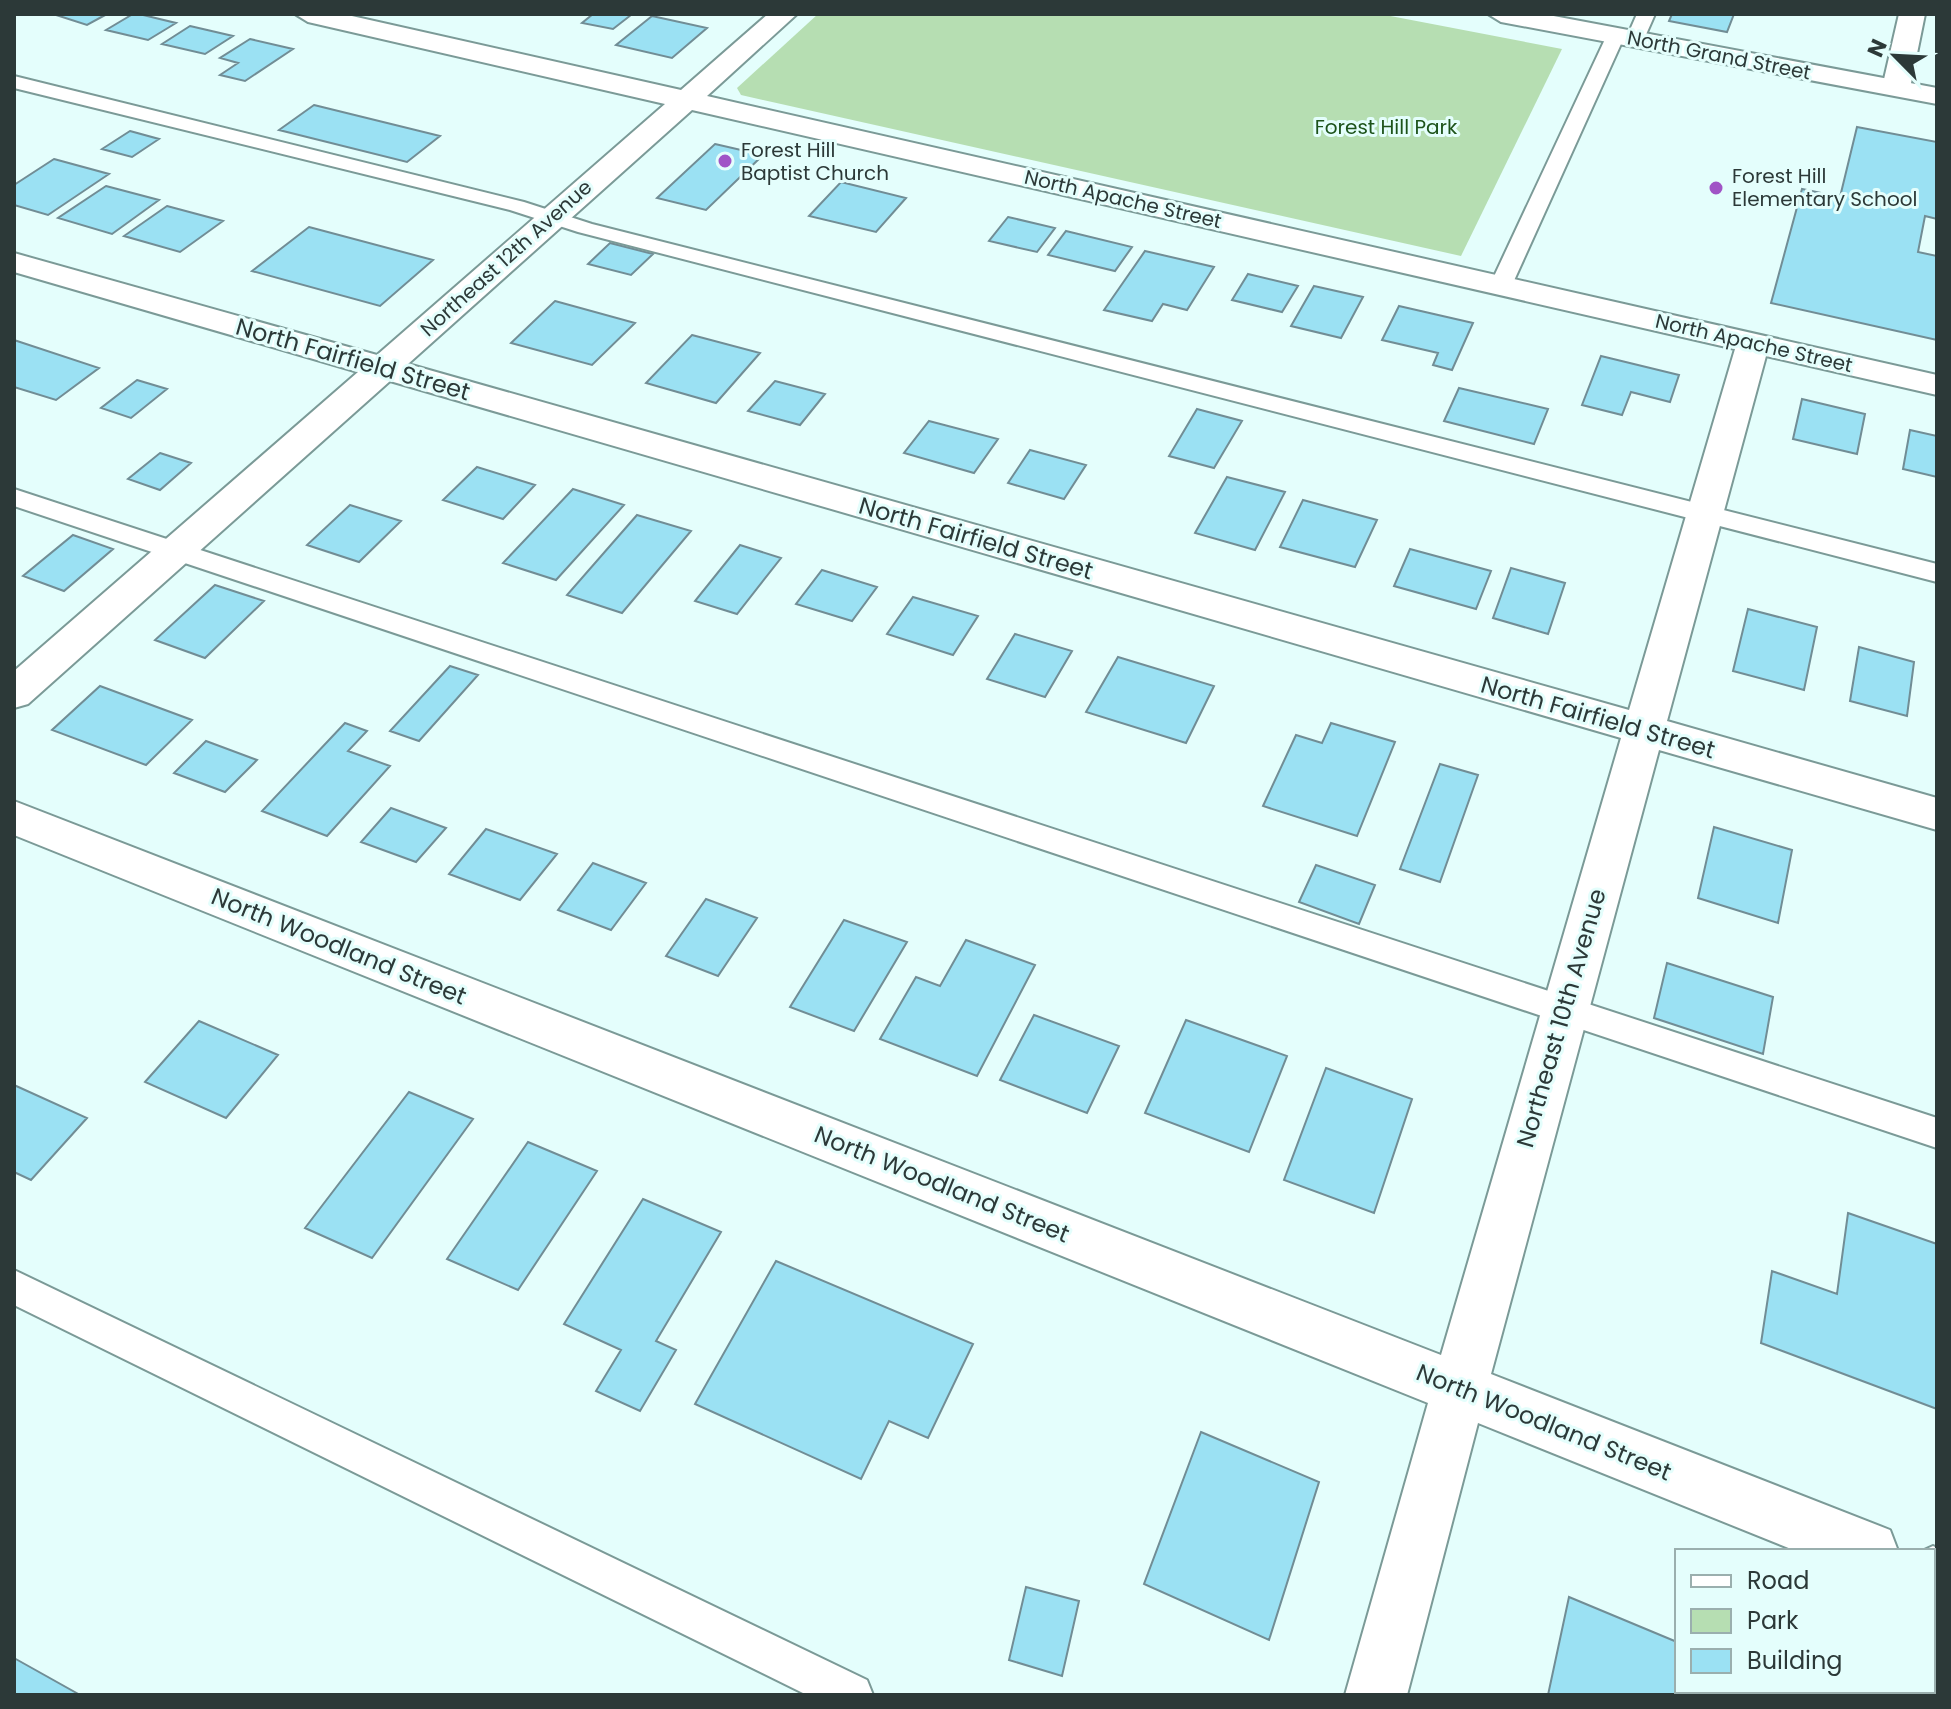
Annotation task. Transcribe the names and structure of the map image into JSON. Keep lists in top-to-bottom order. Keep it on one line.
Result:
{"streets":{"street":["North Grand Street","North Apache Street","Northeast 12th Avenue","North Fairfield Street","North Woodland Street","Northeast 10th Avenue"]},"crossings":[["North Apache Street","Northeast 12th Avenue"],["North Apache Street","Northeast 10th Avenue"],["Northeast 12th Avenue","North Fairfield Street"],["North Fairfield Street","Northeast 10th Avenue"],["North Woodland Street","Northeast 10th Avenue"]],"parks":["Forest Hill Park"],"places":["Forest Hill Baptist Church","Forest Hill Elementary School"],"legend":["Road","Park","Building"],"north":"top left"}
